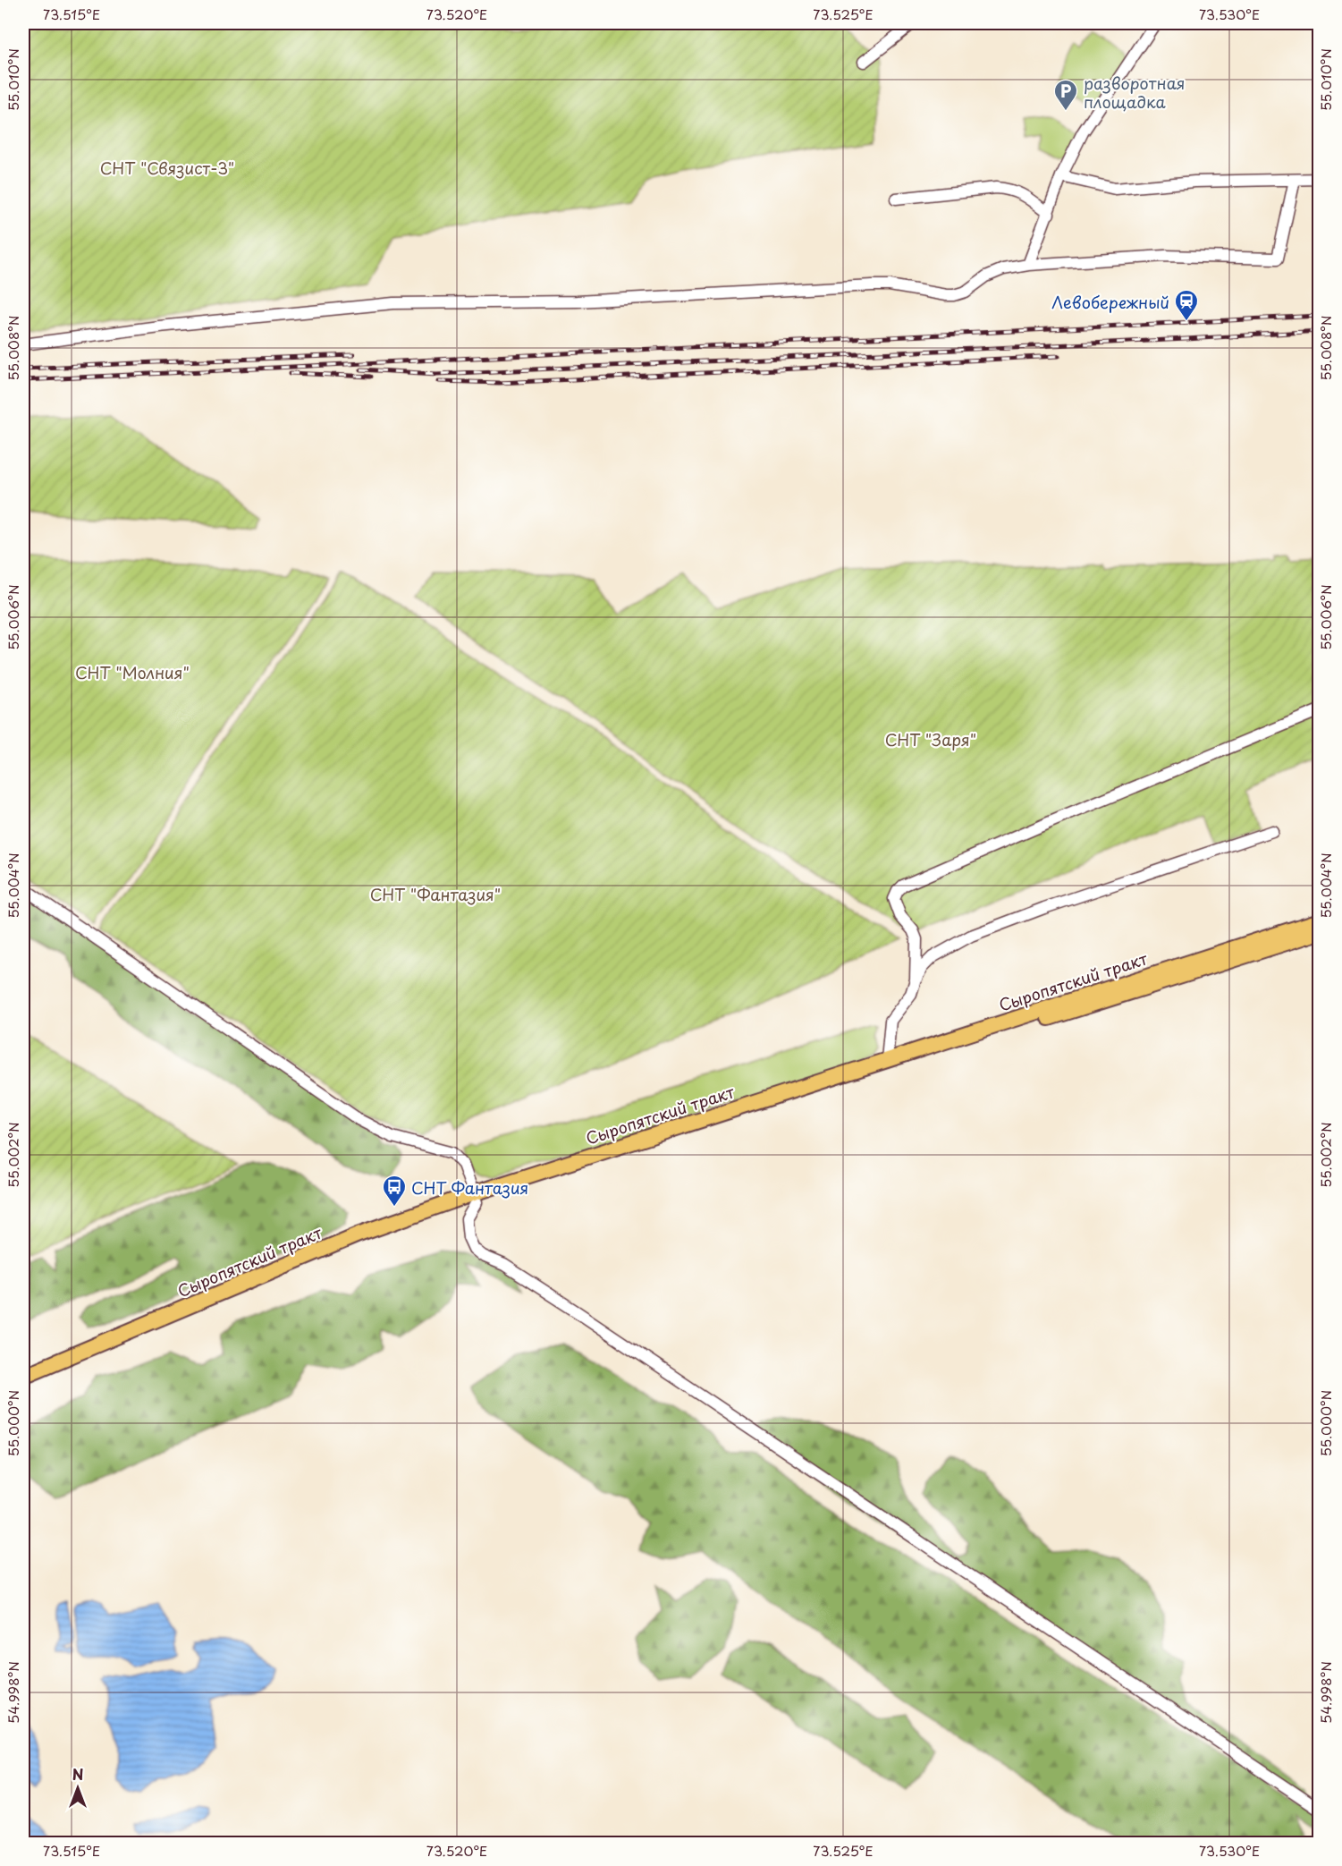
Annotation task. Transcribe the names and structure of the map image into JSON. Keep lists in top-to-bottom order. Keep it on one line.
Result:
{"streets":{"main road":["Сыропятский тракт"]},"parks":["СНТ \"Связист-3\"","СНТ \"Молния\"","СНТ \"Заря\"","СНТ \"Фантазия\""],"places":{"parking":["разворотная площадка"],"station":["Левобережный"],"bus stop":["СНТ Фантазия"]},"north":"top","coordinates":["73.515°E","73.520°E","73.525°E","73.530°E","55.010°N","55.008°N","55.006°N","55.004°N","55.002°N","55.000°N","54.998°N"]}
